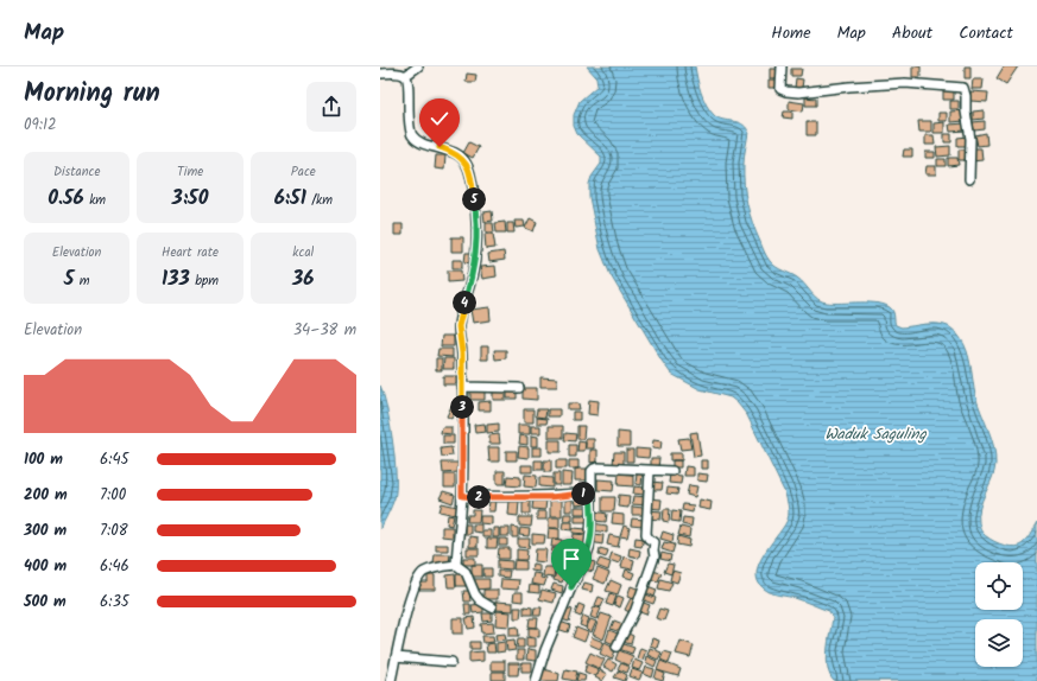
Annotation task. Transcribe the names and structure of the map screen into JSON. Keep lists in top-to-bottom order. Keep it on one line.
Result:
{"water":["Waduk Saguling"],"page":{"header":"Map","nav":["Home","Map","About","Contact"],"heading":["Morning run","09:12"],"stats":[["Distance","0.56 km"],["Time","3:50"],["Pace","6:51 /km"],["Elevation","5 m"],["Heart rate","133 bpm"],["kcal","36"]],"pins":["5","4","3","1","2"],"chart":["Elevation","34–38 m"],"list":[{"name":"100 m","note":"6:45"},{"name":"200 m","note":"7:00"},{"name":"300 m","note":"7:08"},{"name":"400 m","note":"6:46"},{"name":"500 m","note":"6:35"}]}}
